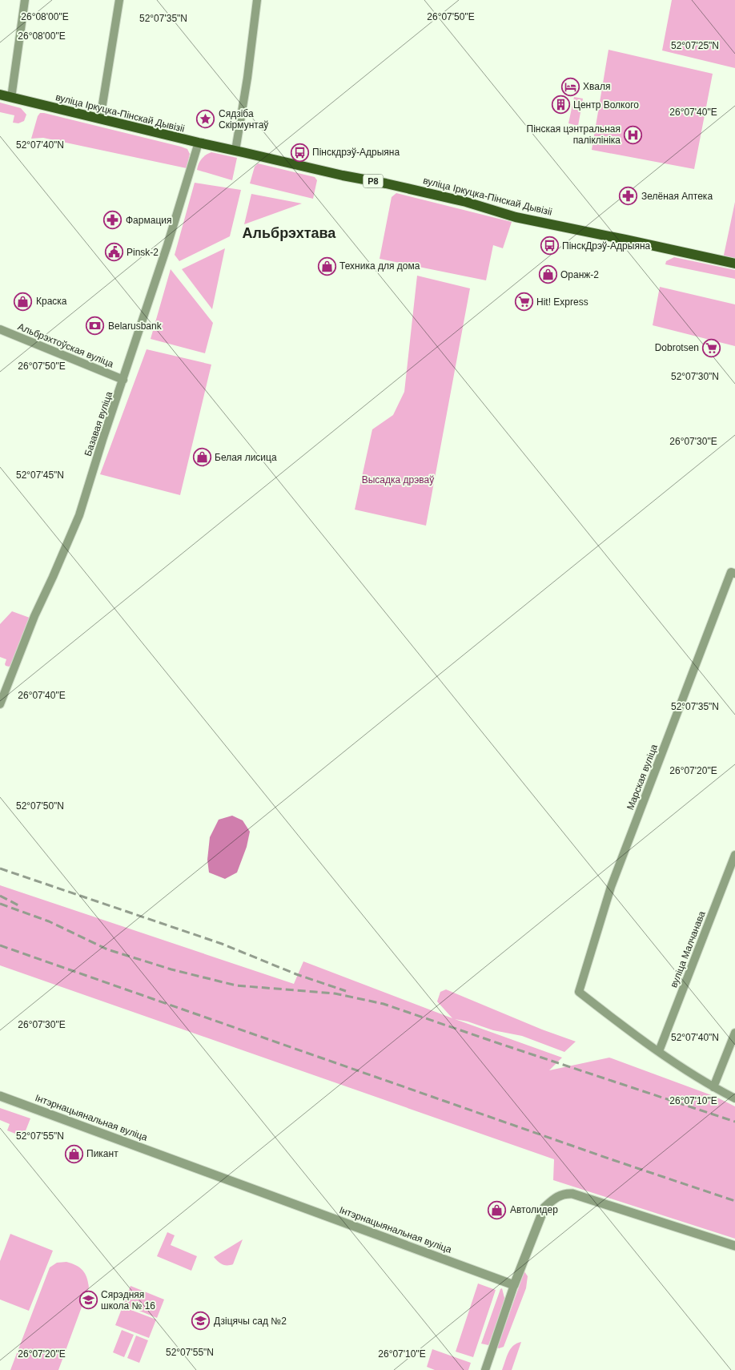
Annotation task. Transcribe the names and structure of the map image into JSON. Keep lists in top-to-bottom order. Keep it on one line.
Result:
{"streets":{"main road":["вуліца Іркуцка-Пінскай Дывізіі","Р8"],"street":["Альбрэхтоўская вуліца","Базавая вуліца","Марская вуліца","вуліца Малчанава","Інтэрнацыянальная вуліца"]},"crossings":[["вуліца Іркуцка-Пінскай Дывізіі","Базавая вуліца"],["Альбрэхтоўская вуліца","Базавая вуліца"],["Марская вуліца","вуліца Малчанава"]],"districts":["Альбрэхтава"],"parks":["Высадка дрэваў"],"places":{"hotel":["Хваля"],"building":["Центр Волкого"],"place":["Сядзіба Скірмунтаў"],"hospital":["Пінская цэнтральная паліклініка"],"bus stop":["Пінскдрэў-Адрыяна","ПінскДрэў-Адрыяна"],"pharmacy":["Зелёная Аптека","Фармация"],"public building":["Pinsk-2"],"shop":["Техника для дома","Оранж-2","Краска","Белая лисица","Пикант","Автолидер"],"supermarket":["Hit! Express","Dobrotsen"],"bank":["Belarusbank"],"school or university":["Сярэдняя школа № 16","Дзіцячы сад №2"]},"coordinates":["26°08'00\"E","26°07'50\"E","52°07'35\"N","52°07'25\"N","26°07'40\"E","52°07'40\"N","52°07'30\"N","26°07'30\"E","52°07'45\"N","26°07'20\"E","52°07'50\"N","26°07'10\"E","52°07'55\"N"]}
